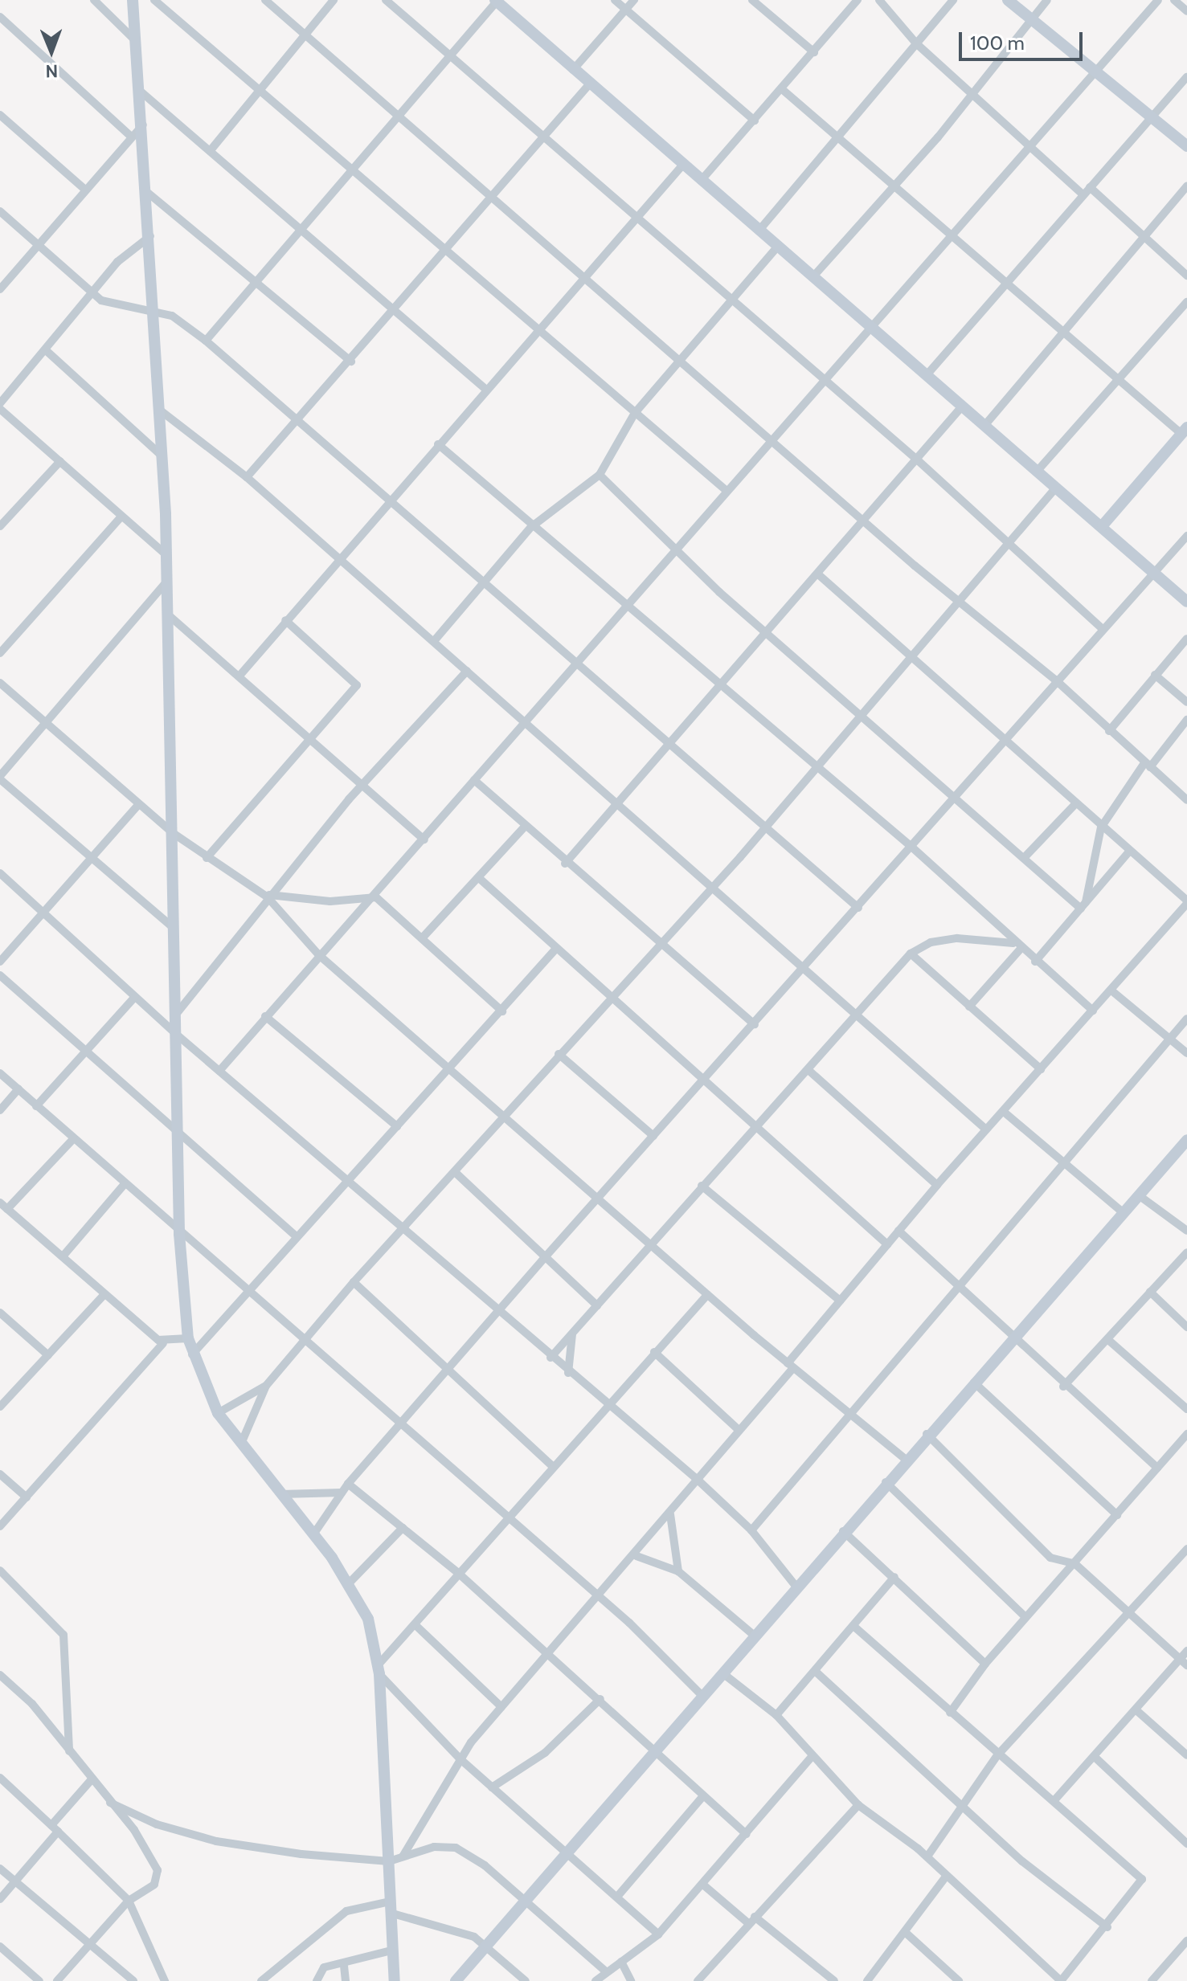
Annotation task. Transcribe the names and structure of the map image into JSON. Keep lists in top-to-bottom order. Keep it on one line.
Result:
{"scale_bar":"100 m","north":"bottom"}
